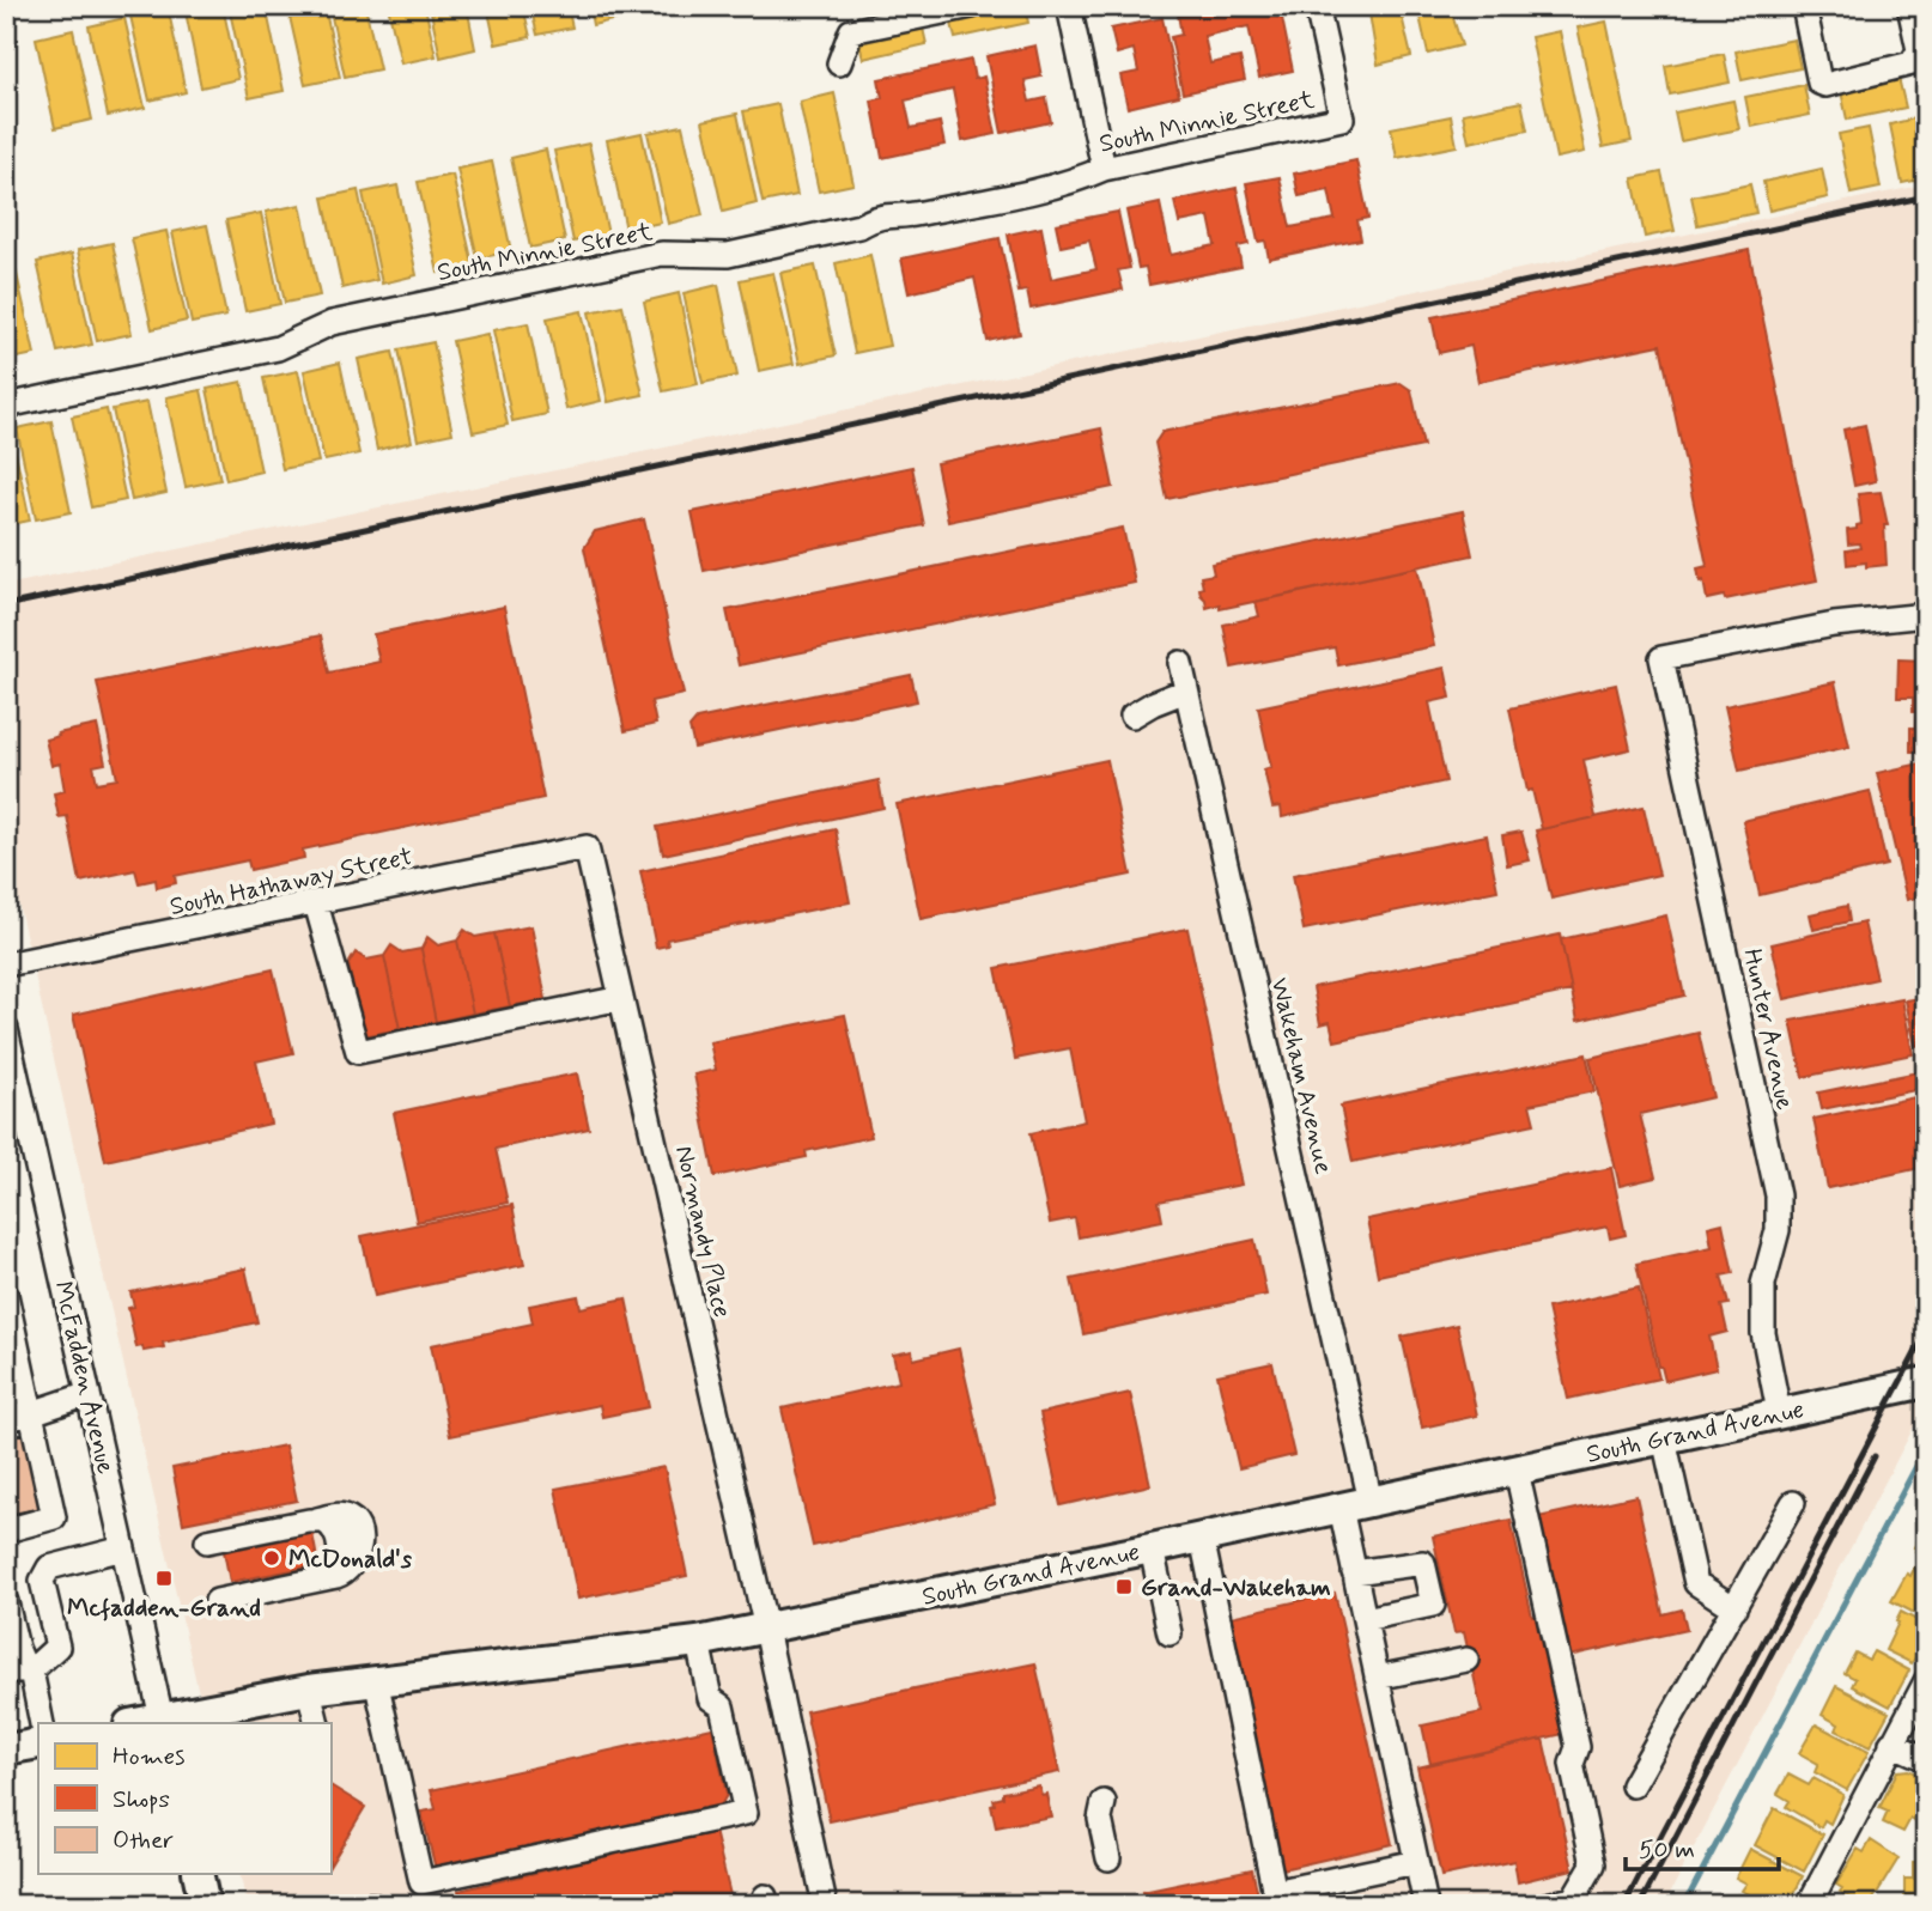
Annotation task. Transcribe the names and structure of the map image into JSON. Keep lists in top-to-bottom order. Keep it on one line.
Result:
{"streets":{"main road":["South Grand Avenue"],"street":["South Minnie Street","South Hathaway Street","Hunter Avenue","Wakeham Avenue","Normandy Place","McFadden Avenue"]},"crossings":[["South Hathaway Street","Normandy Place"],["Hunter Avenue","South Grand Avenue"],["Wakeham Avenue","South Grand Avenue"],["Normandy Place","South Grand Avenue"],["McFadden Avenue","South Grand Avenue"]],"places":{"other":["McDonald's"],"transit":["Mcfadden-Grand","Grand-Wakeham"]},"legend":["Homes","Shops","Other"],"scale_bar":"50 m"}
